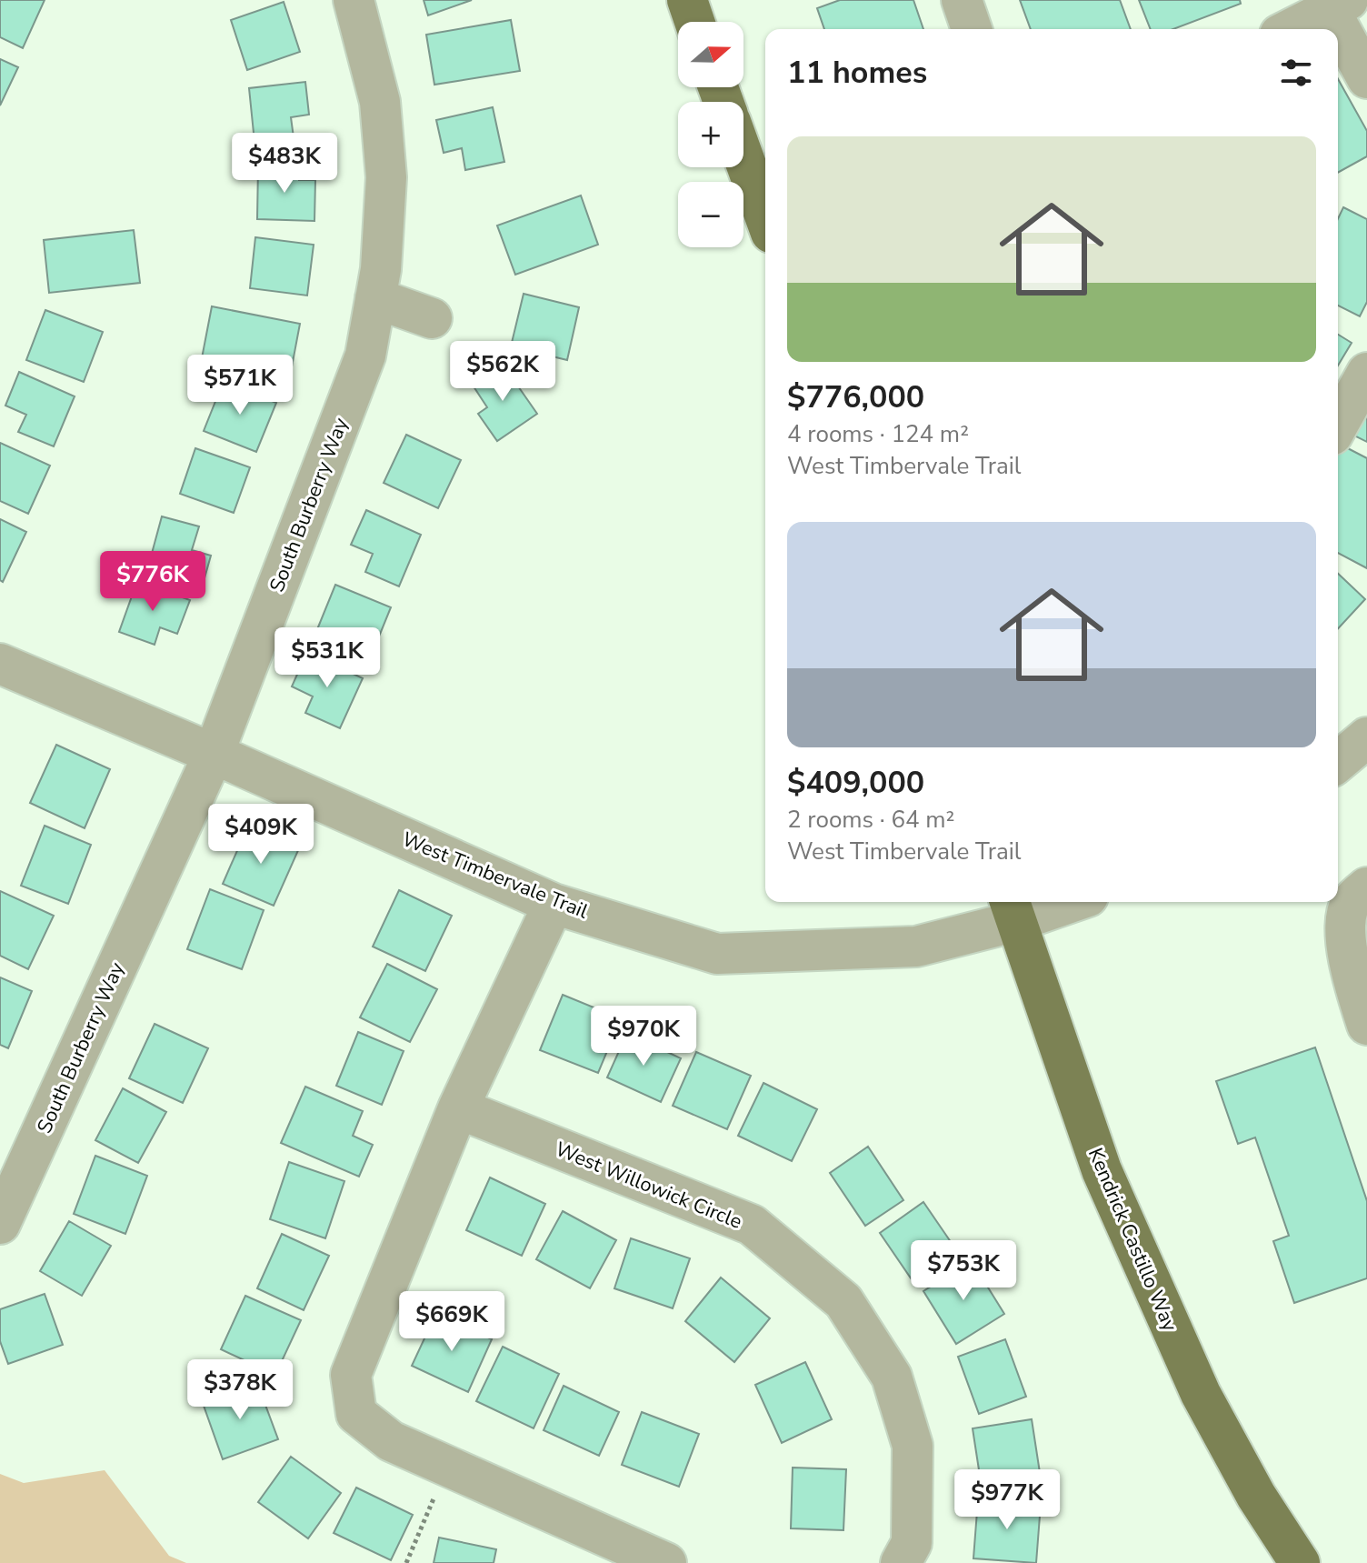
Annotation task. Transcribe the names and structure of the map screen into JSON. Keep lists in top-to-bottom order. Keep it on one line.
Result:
{"streets":{"main road":["Kendrick Castillo Way"],"street":["South Burberry Way","West Timbervale Trail","West Willowick Circle"]},"crossings":[["South Burberry Way","West Timbervale Trail"],["West Timbervale Trail","Kendrick Castillo Way"]],"north":"right","page":{"map_buttons":["+","−"],"heading":"11 homes","list":[{"name":"$776,000","note":"4 rooms · 124 m² · West Timbervale Trail"},{"name":"$409,000","note":"2 rooms · 64 m² · West Timbervale Trail"}],"price":["$483K","$562K","$571K","$776K","$531K","$409K","$970K","$753K","$669K","$378K","$977K"]}}
